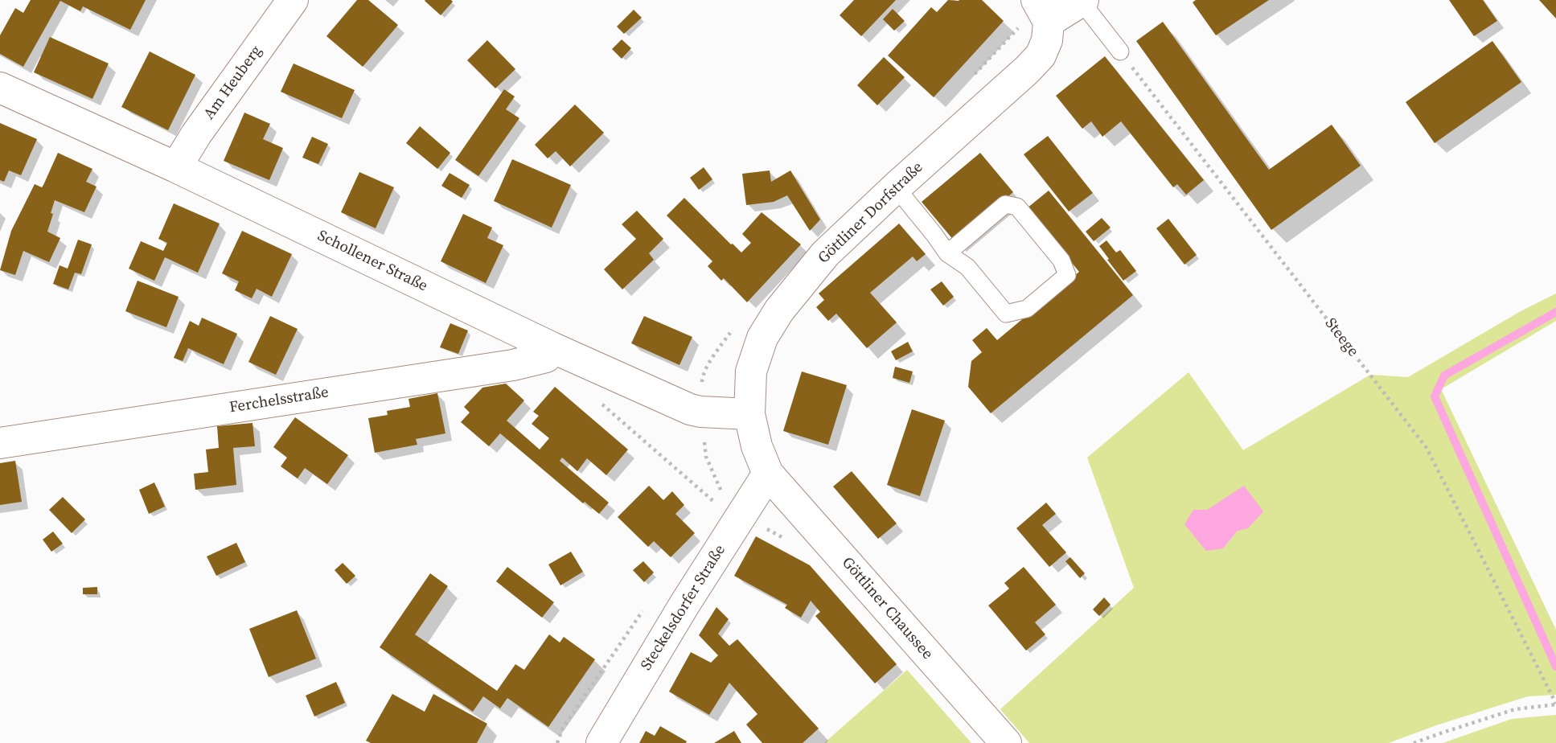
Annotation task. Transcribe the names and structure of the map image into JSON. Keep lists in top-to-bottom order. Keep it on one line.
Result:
{"streets":{"street":["Am Heuberg","Göttliner Dorfstraße","Schollener Straße","Ferchelsstraße","Steckelsdorfer Straße","Göttliner Chaussee"],"path":["Steege"]},"crossings":[["Am Heuberg","Schollener Straße"],["Göttliner Dorfstraße","Schollener Straße"],["Göttliner Dorfstraße","Steckelsdorfer Straße"],["Göttliner Dorfstraße","Göttliner Chaussee"],["Schollener Straße","Ferchelsstraße"],["Steckelsdorfer Straße","Göttliner Chaussee"]]}
